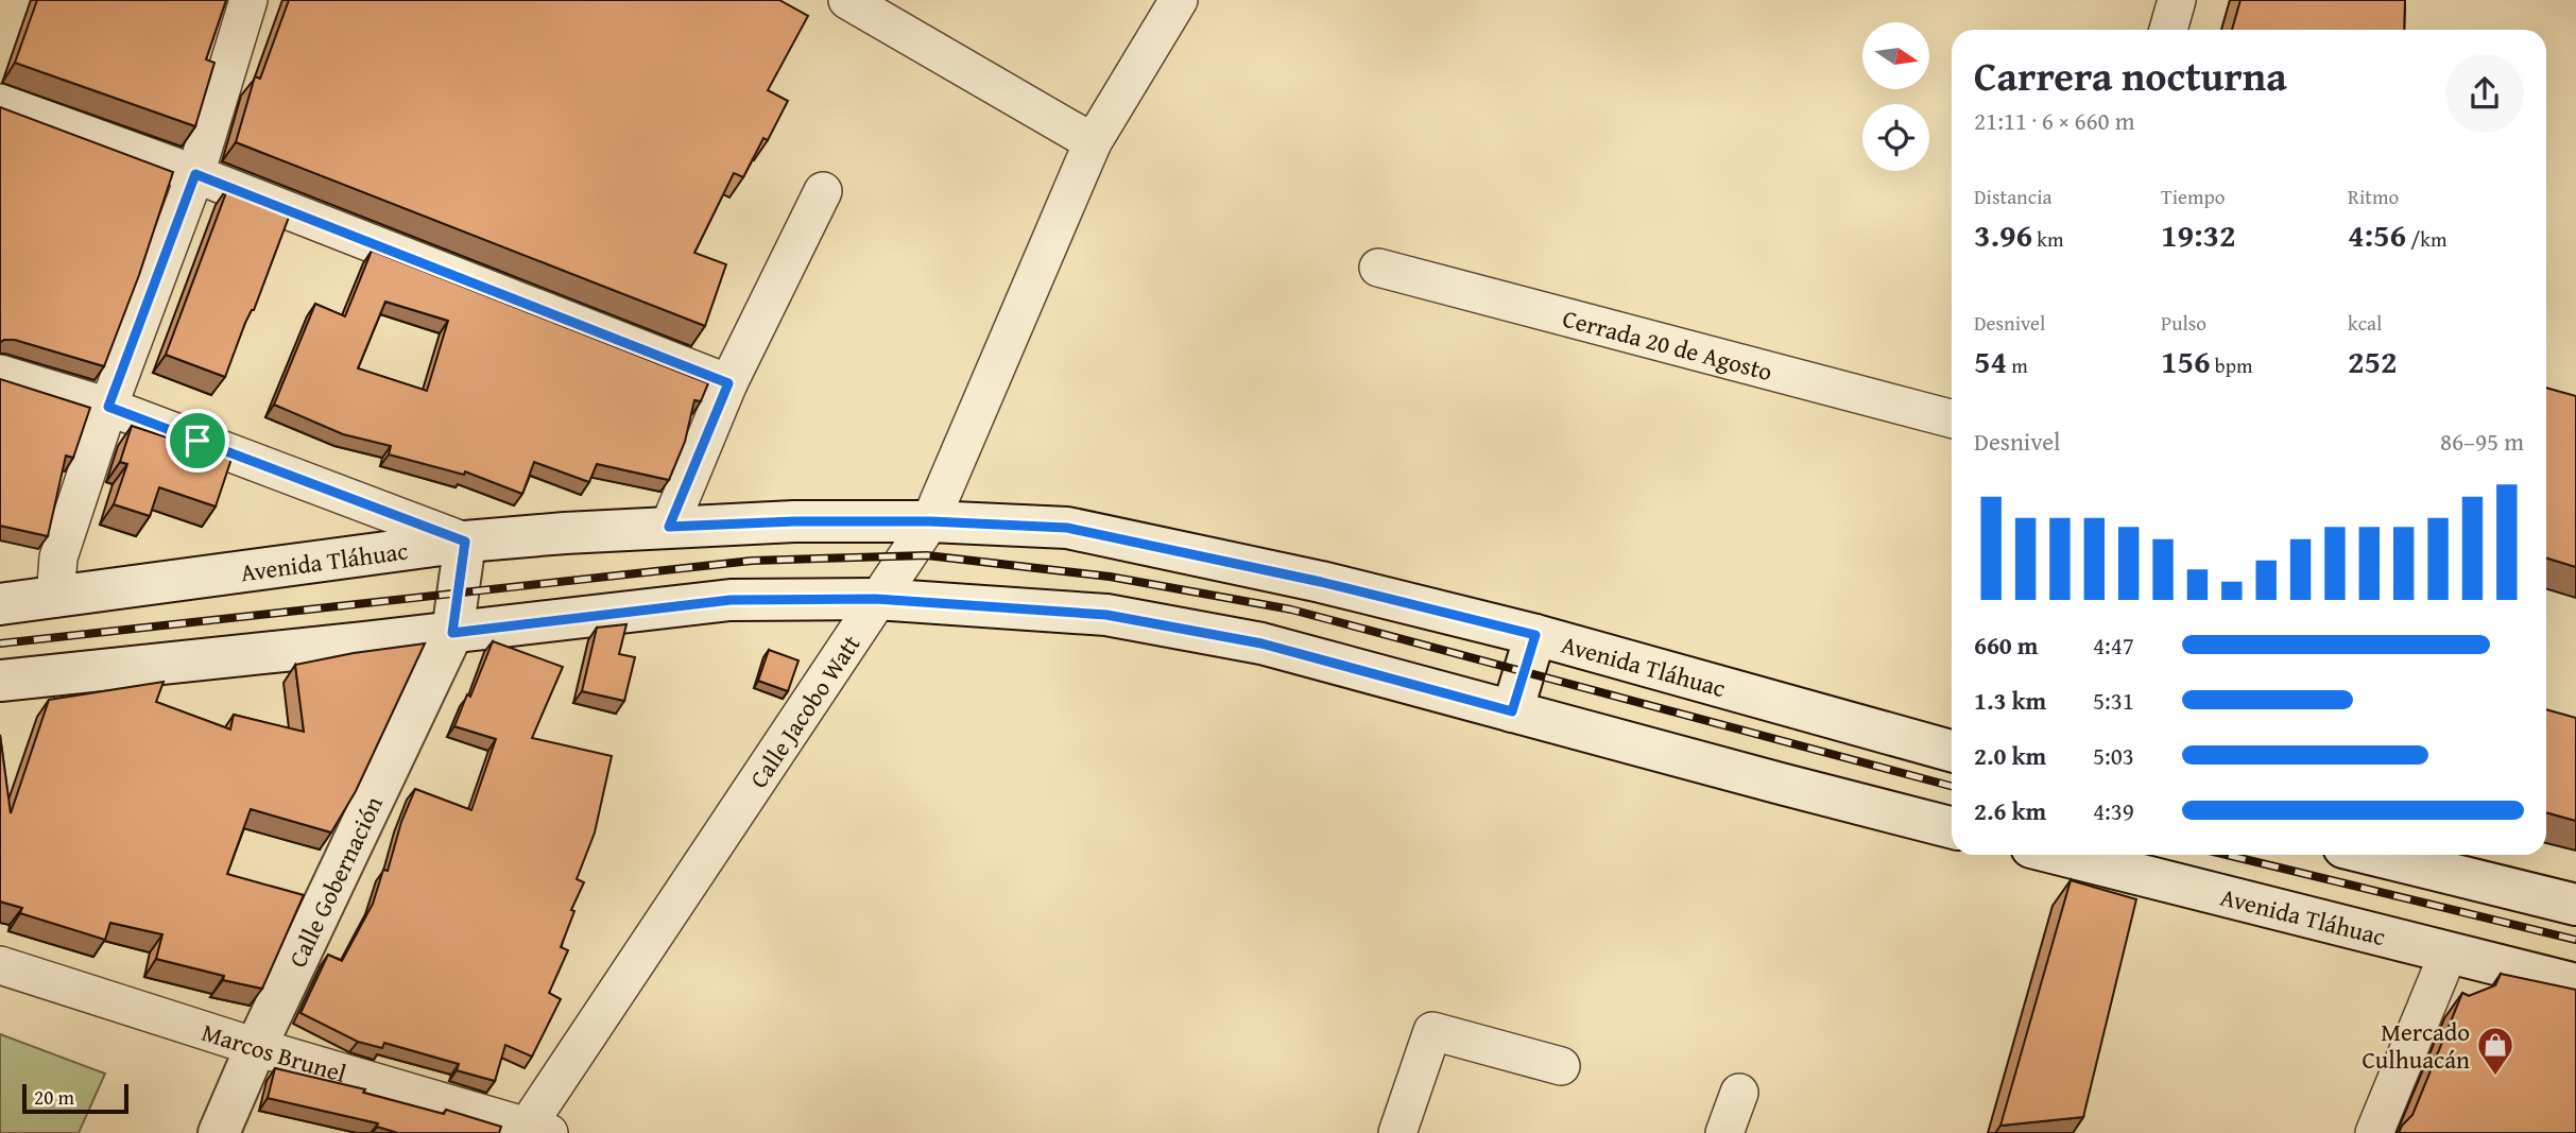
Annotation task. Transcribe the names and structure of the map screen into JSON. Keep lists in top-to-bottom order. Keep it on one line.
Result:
{"streets":{"main road":["Avenida Tláhuac","Calle Gobernación"],"street":["Cerrada 20 de Agosto","Calle Jacobo Watt","Marcos Brunel"]},"crossings":[["Avenida Tláhuac","Calle Jacobo Watt"],["Avenida Tláhuac","Calle Gobernación"],["Calle Jacobo Watt","Marcos Brunel"],["Calle Gobernación","Marcos Brunel"]],"places":{"shop":["Mercado Culhuacán"]},"scale_bar":"20 m","north":"right","page":{"heading":["Carrera nocturna","21:11 · 6 × 660 m"],"stats":[["Distancia","3.96 km"],["Tiempo","19:32"],["Ritmo","4:56 /km"],["Desnivel","54 m"],["Pulso","156 bpm"],["kcal","252"]],"chart":["Desnivel","86–95 m"],"list":[{"name":"660 m","note":"4:47"},{"name":"1.3 km","note":"5:31"},{"name":"2.0 km","note":"5:03"},{"name":"2.6 km","note":"4:39"}],"scale":"20 m"}}
